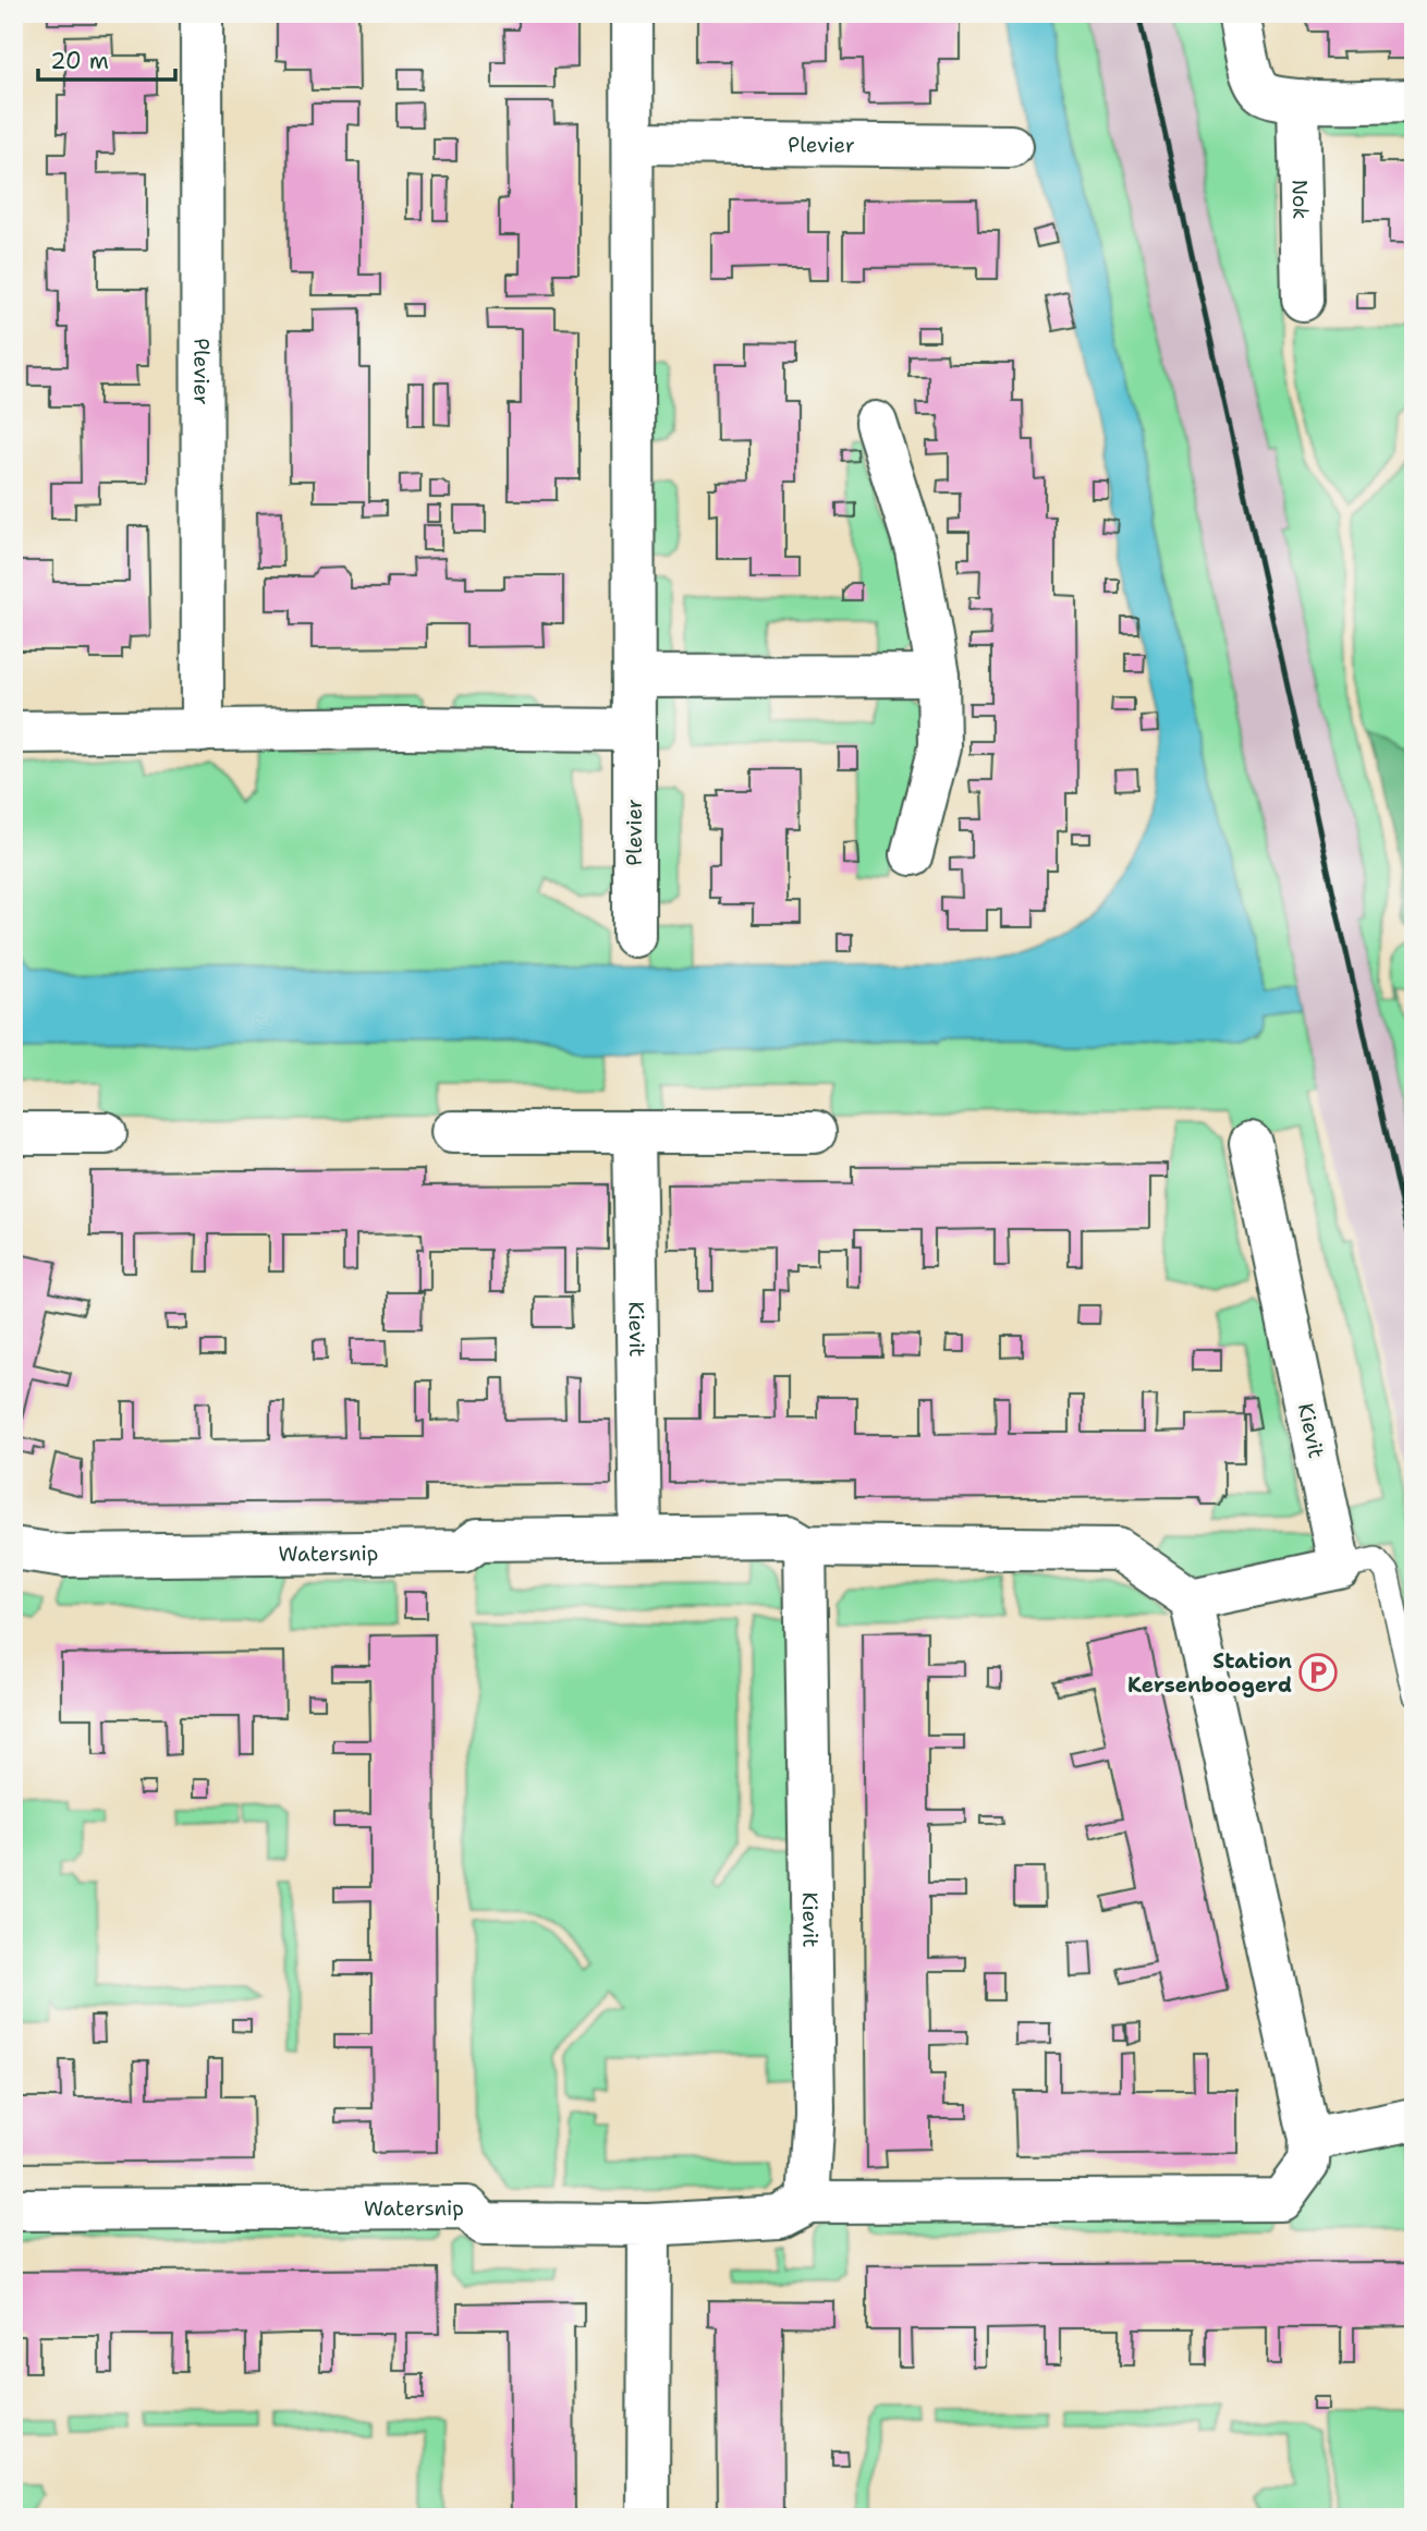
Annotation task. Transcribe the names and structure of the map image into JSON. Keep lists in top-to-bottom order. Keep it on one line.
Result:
{"streets":{"street":["Plevier","Nok","Kievit","Watersnip"]},"crossings":[["Kievit","Watersnip"]],"places":{"parking":["Station Kersenboogerd"]},"scale_bar":"20 m"}
